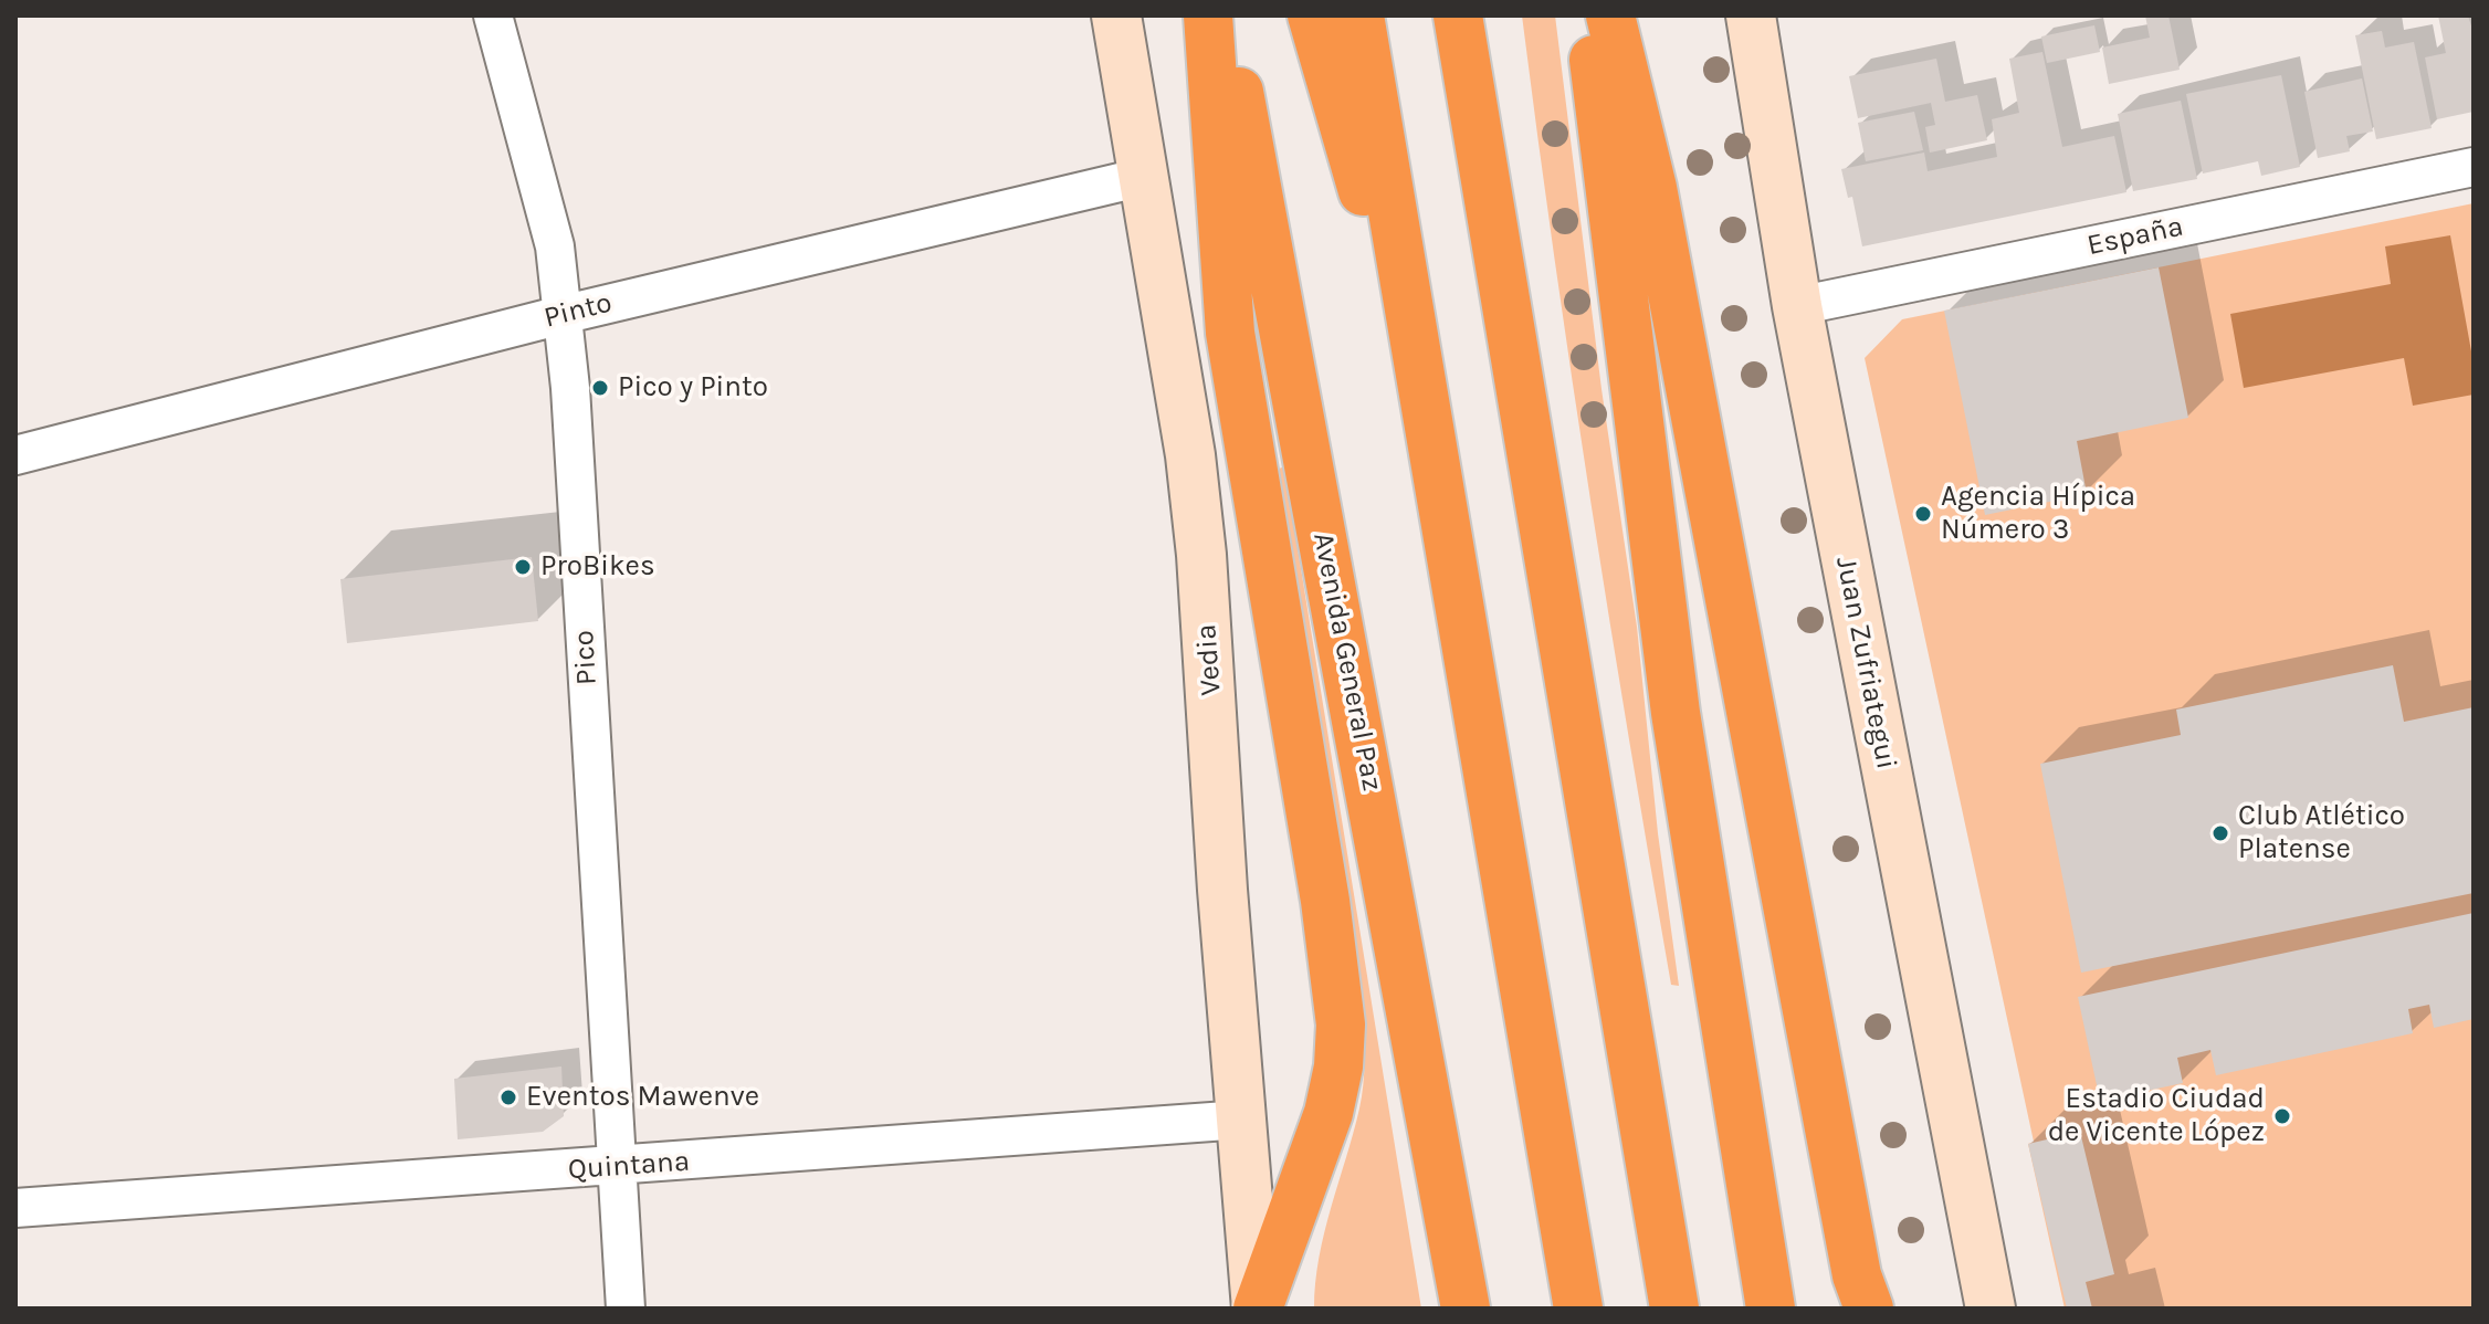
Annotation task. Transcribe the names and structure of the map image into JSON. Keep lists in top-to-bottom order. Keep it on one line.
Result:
{"streets":{"highway":["Avenida General Paz"],"street":["España","Pinto","Pico","Vedia","Juan Zufriategui","Quintana"]},"crossings":[["España","Juan Zufriategui"],["Pinto","Pico"],["Pinto","Vedia"],["Pico","Quintana"],["Vedia","Quintana"]],"places":["Pico y Pinto","Agencia Hípica Número 3","ProBikes","Club Atlético Platense","Eventos Mawenve","Estadio Ciudad de Vicente López"]}
